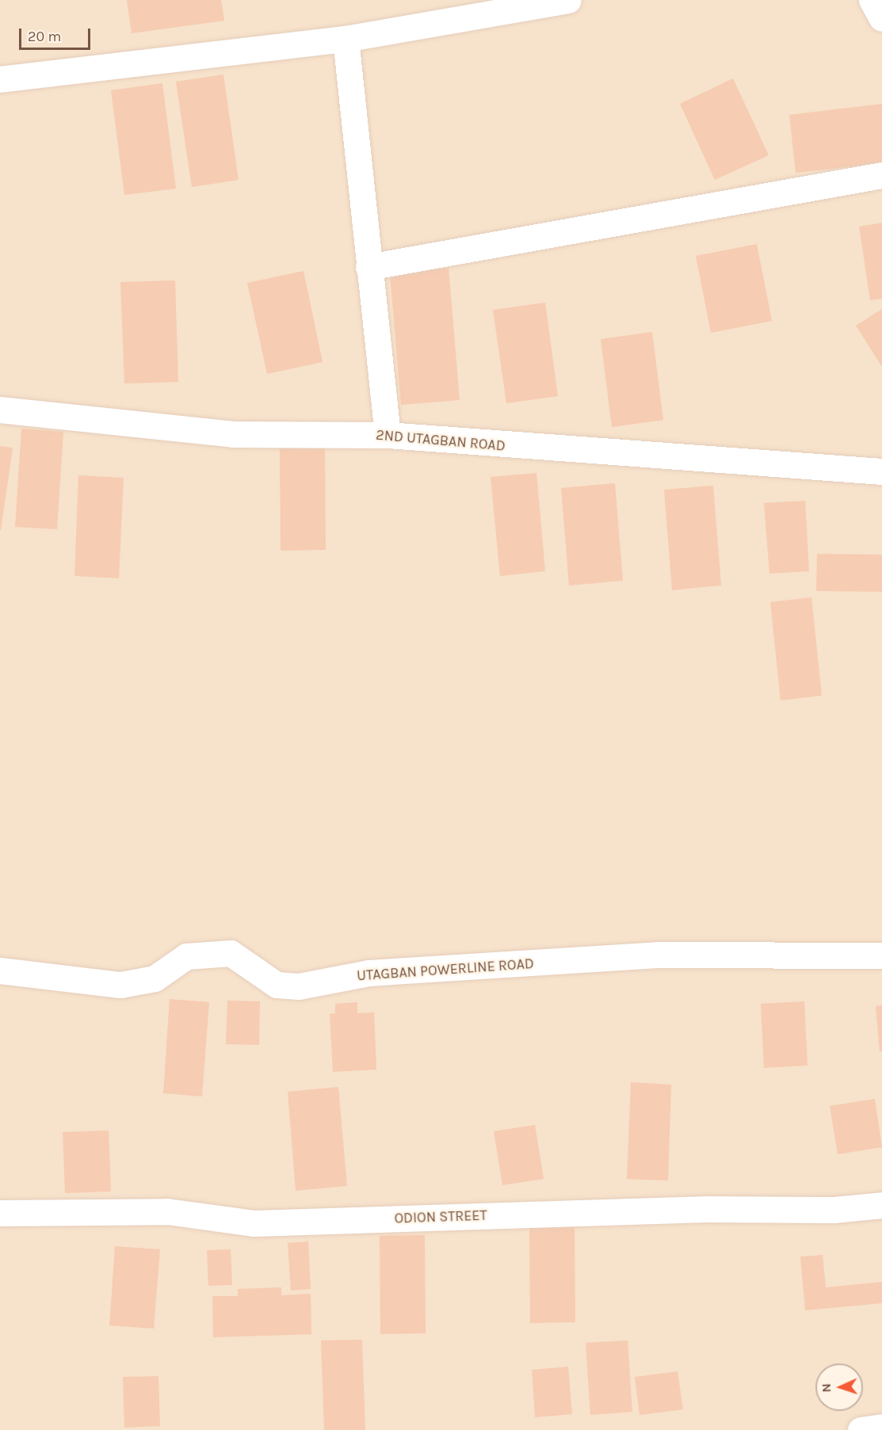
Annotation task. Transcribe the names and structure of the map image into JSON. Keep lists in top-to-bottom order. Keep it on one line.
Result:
{"streets":{"street":["2ND UTAGBAN ROAD","UTAGBAN POWERLINE ROAD","ODION STREET"]},"scale_bar":"20 m","north":"left"}
